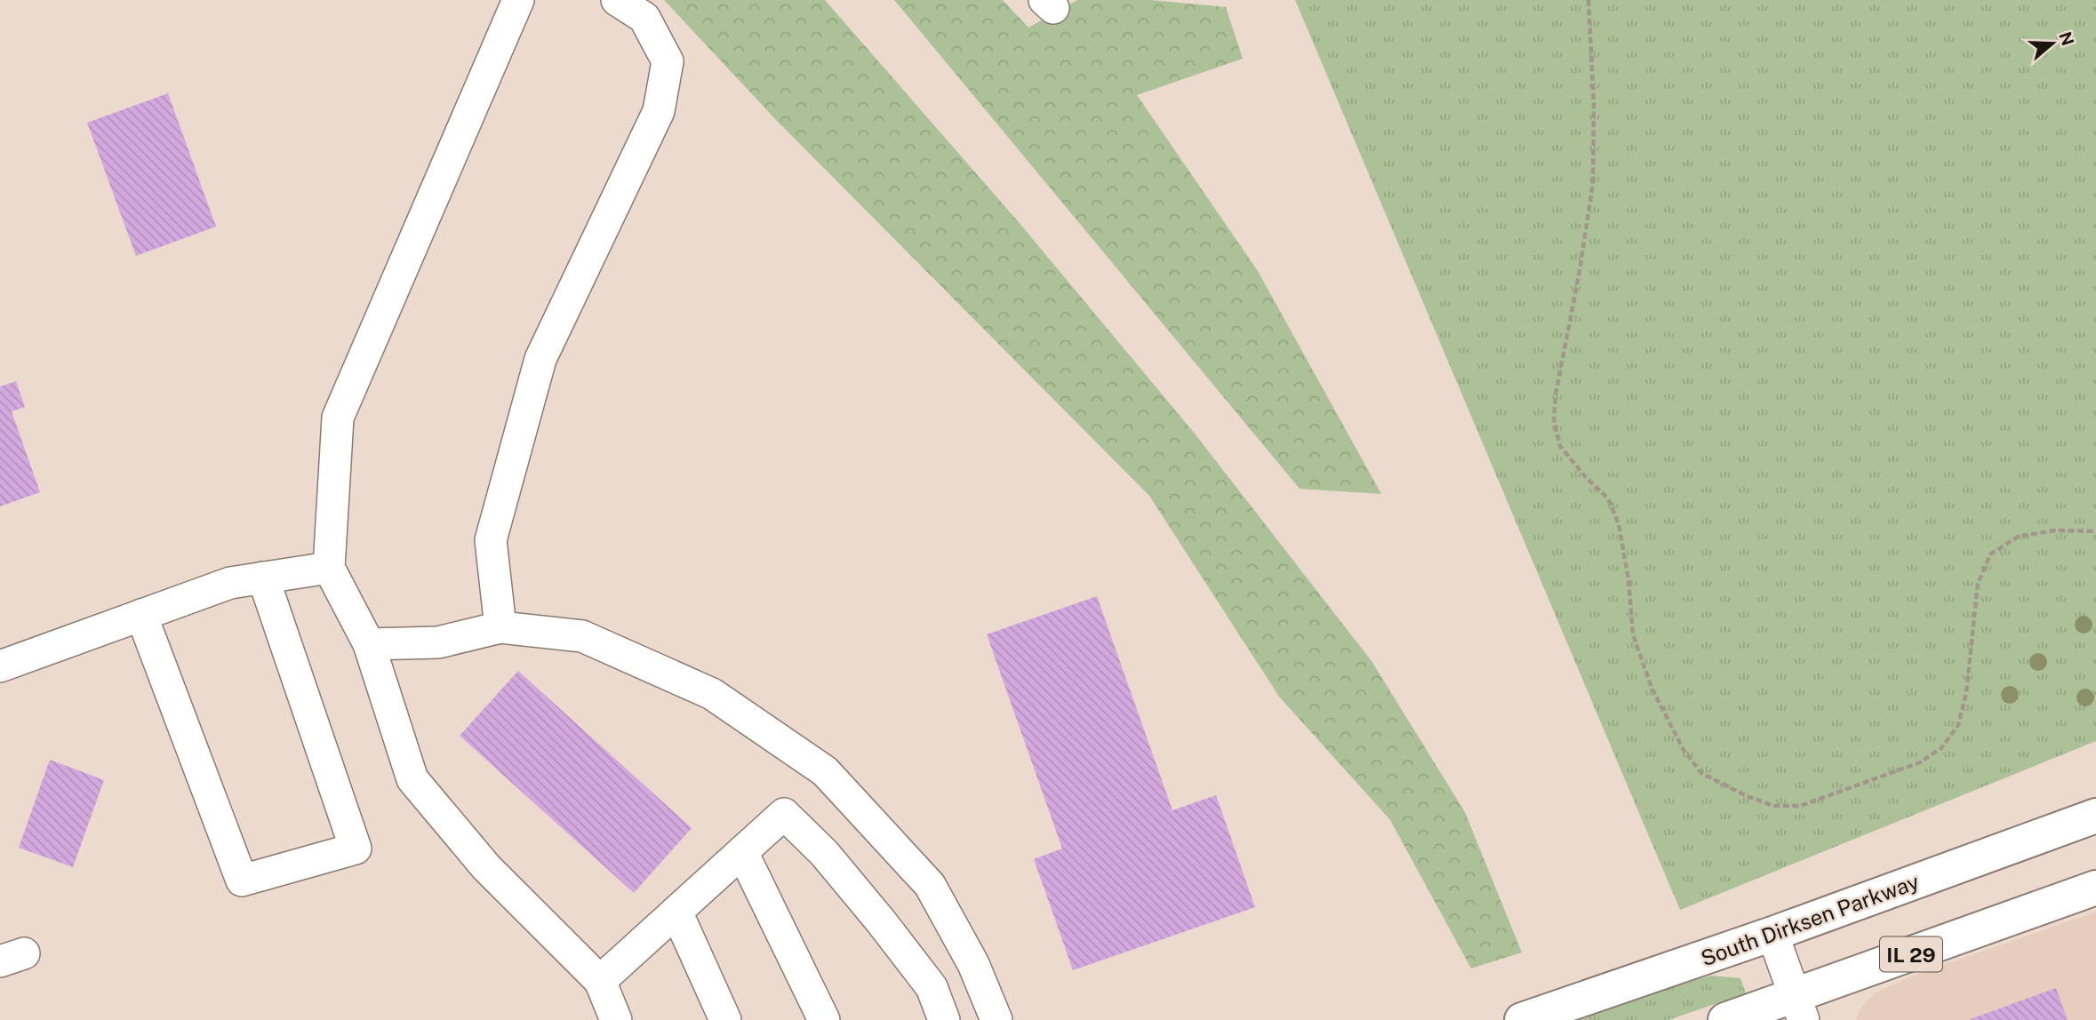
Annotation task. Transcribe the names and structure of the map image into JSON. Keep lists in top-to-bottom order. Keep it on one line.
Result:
{"streets":{"main road":["South Dirksen Parkway","IL 29"]},"north":"right"}
